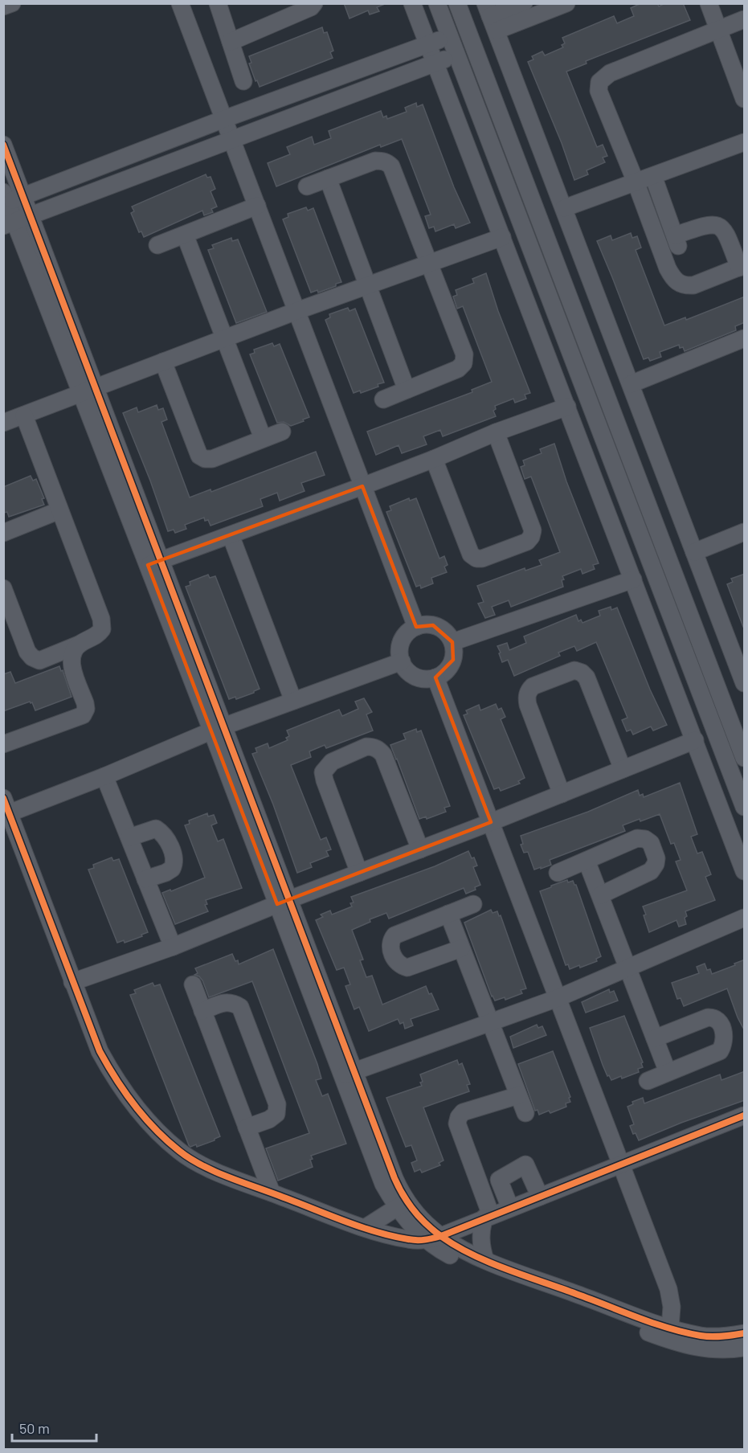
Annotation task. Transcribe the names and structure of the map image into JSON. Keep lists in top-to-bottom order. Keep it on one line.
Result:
{"scale_bar":"50 m"}
